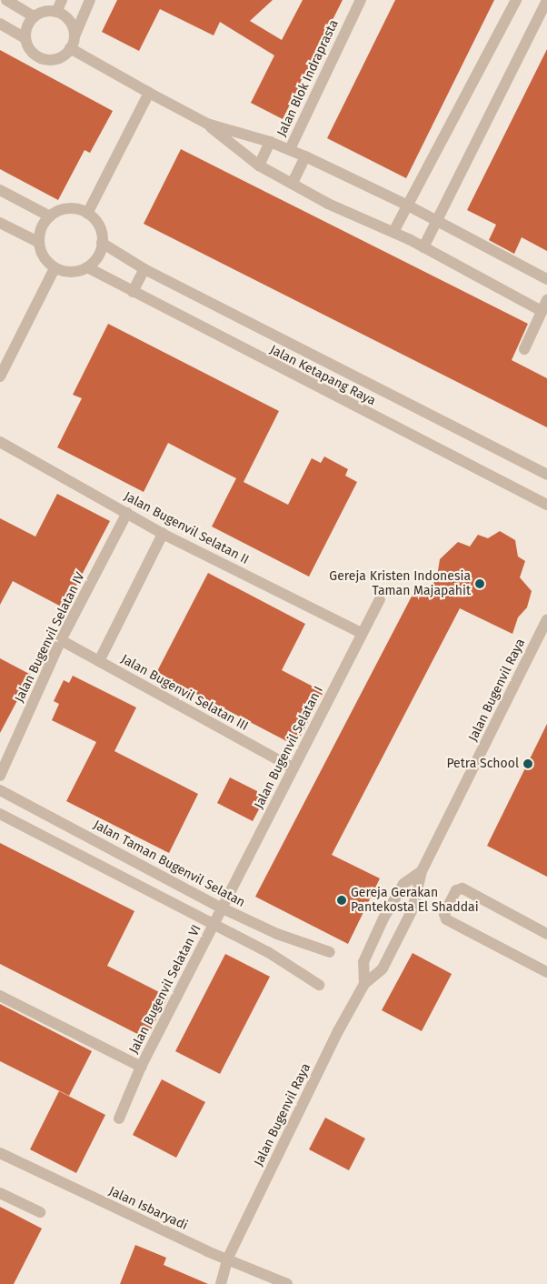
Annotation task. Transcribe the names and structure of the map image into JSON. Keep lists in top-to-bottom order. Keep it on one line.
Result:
{"streets":{"street":["Jalan Blok Indraprasta","Jalan Ketapang Raya","Jalan Bugenvil Selatan II","Jalan Bugenvil Selatan IV","Jalan Bugenvil Raya","Jalan Bugenvil Selatan III","Jalan Bugenvil Selatan I","Jalan Taman Bugenvil Selatan","Jalan Bugenvil Selatan VI","Jalan Isbaryadi"]},"crossings":[["Jalan Bugenvil Selatan II","Jalan Bugenvil Selatan IV"],["Jalan Bugenvil Selatan II","Jalan Bugenvil Selatan I"],["Jalan Bugenvil Selatan IV","Jalan Bugenvil Selatan III"],["Jalan Bugenvil Raya","Jalan Isbaryadi"],["Jalan Bugenvil Selatan III","Jalan Bugenvil Selatan I"],["Jalan Bugenvil Selatan I","Jalan Taman Bugenvil Selatan"],["Jalan Bugenvil Selatan I","Jalan Bugenvil Selatan VI"]],"places":["Gereja Kristen Indonesia Taman Majapahit","Petra School","Gereja Gerakan Pantekosta El Shaddai"]}
